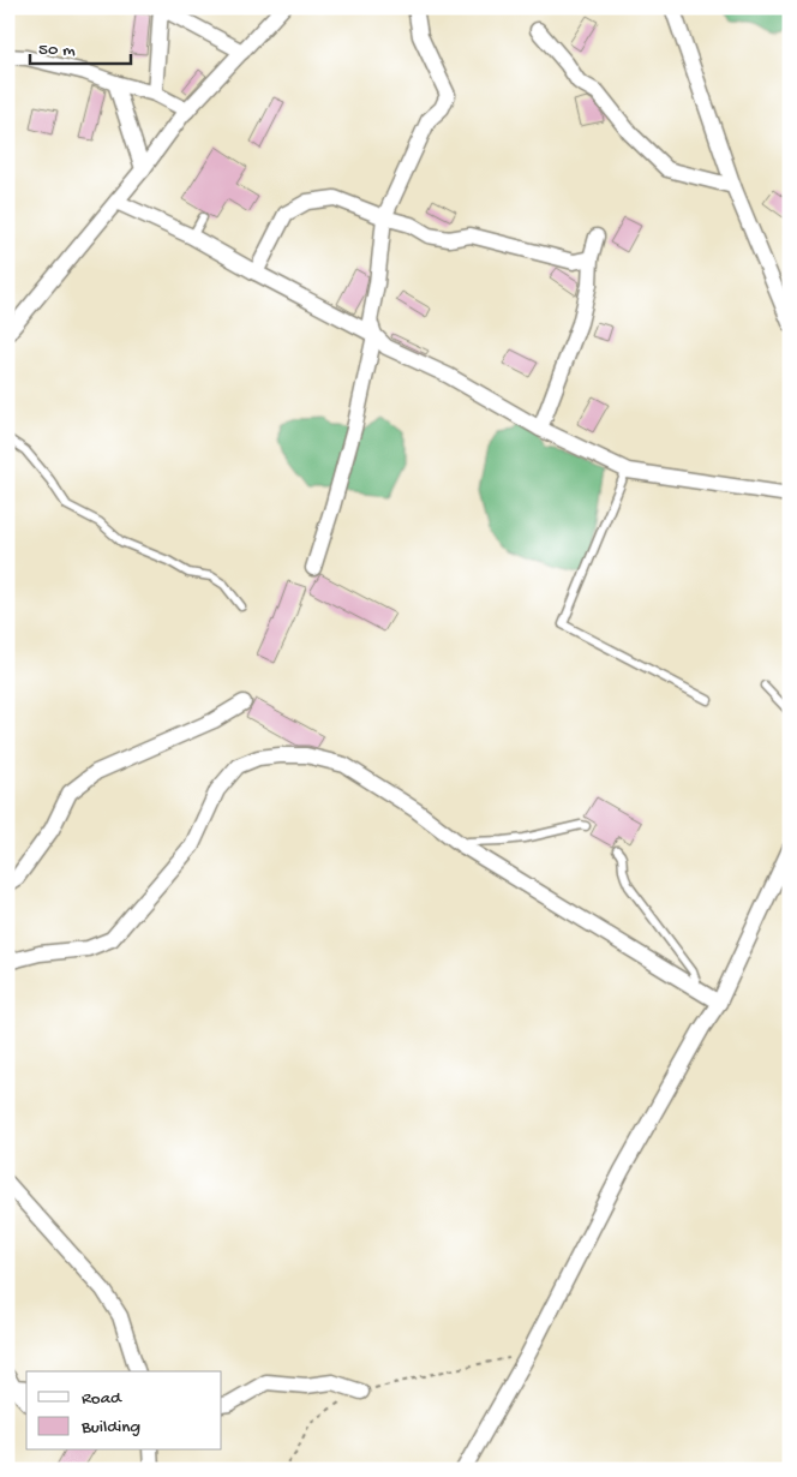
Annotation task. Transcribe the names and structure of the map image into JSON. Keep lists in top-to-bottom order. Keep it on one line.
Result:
{"legend":["Road","Building"],"scale_bar":"50 m"}
